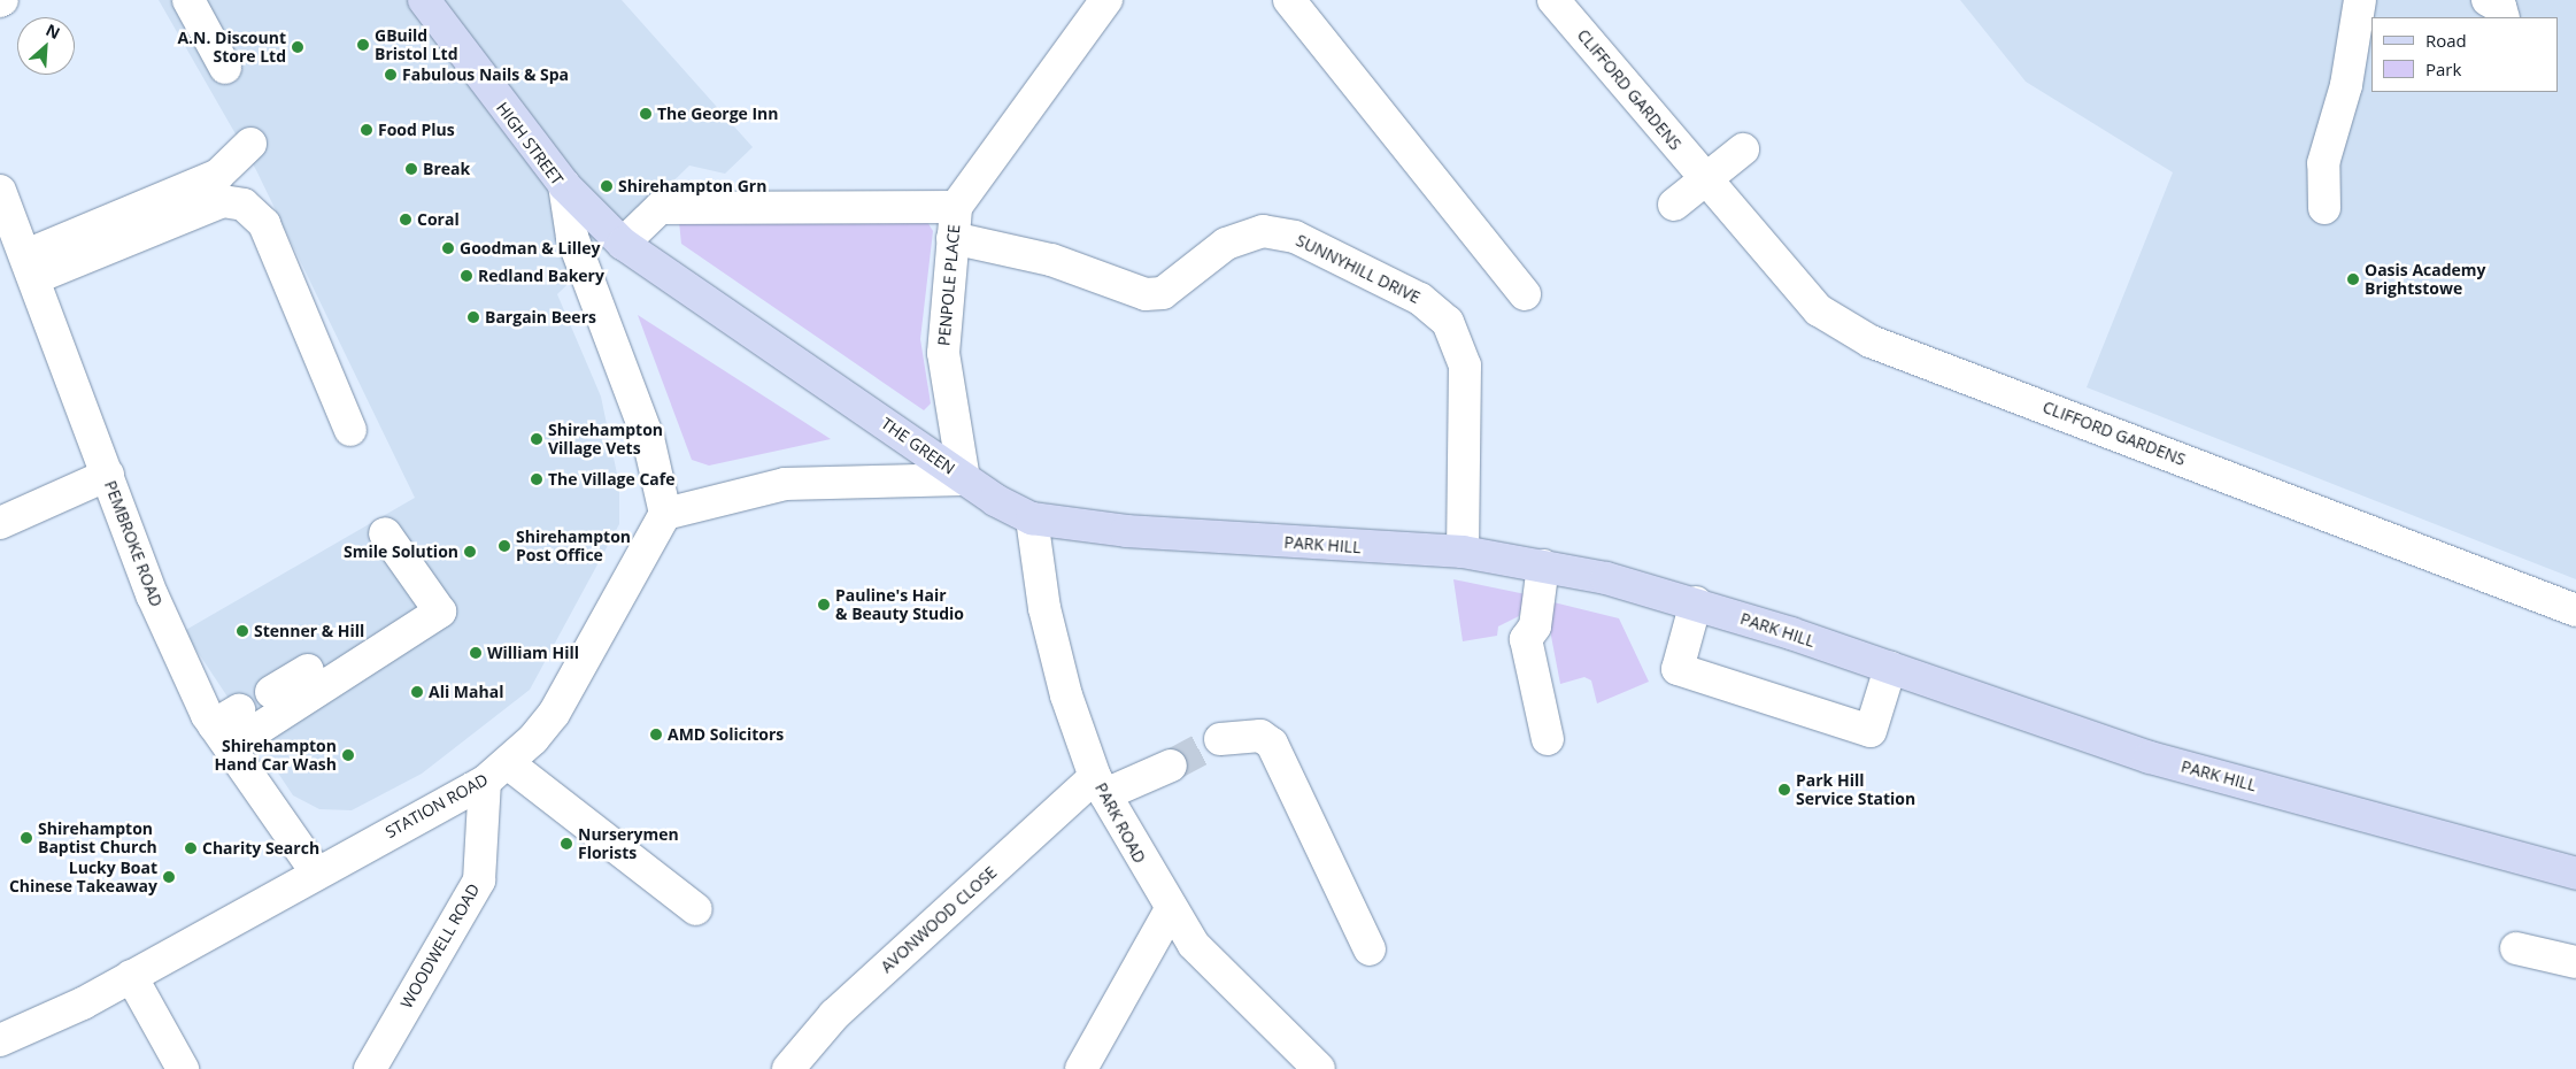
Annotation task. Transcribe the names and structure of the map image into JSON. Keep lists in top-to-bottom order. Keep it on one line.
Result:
{"streets":{"main road":["HIGH STREET","THE GREEN","PARK HILL"],"street":["CLIFFORD GARDENS","SUNNYHILL DRIVE","PENPOLE PLACE","PEMBROKE ROAD","STATION ROAD","PARK ROAD","AVONWOOD CLOSE","WOODWELL ROAD"]},"crossings":[["HIGH STREET","THE GREEN"],["HIGH STREET","STATION ROAD"],["SUNNYHILL DRIVE","PENPOLE PLACE"],["SUNNYHILL DRIVE","PARK HILL"],["PENPOLE PLACE","THE GREEN"],["PENPOLE PLACE","PARK HILL"],["THE GREEN","PARK HILL"],["THE GREEN","STATION ROAD"],["PEMBROKE ROAD","STATION ROAD"],["PARK HILL","PARK ROAD"],["STATION ROAD","WOODWELL ROAD"],["PARK ROAD","AVONWOOD CLOSE"]],"places":["GBuild Bristol Ltd","A.N. Discount Store Ltd","Fabulous Nails & Spa","The George Inn","Food Plus","Break","Shirehampton Grn","Coral","Goodman & Lilley","Redland Bakery","Oasis Academy Brightstowe","Bargain Beers","Shirehampton Village Vets","The Village Cafe","Shirehampton Post Office","Smile Solution","Pauline's Hair & Beauty Studio","Stenner & Hill","William Hill","Ali Mahal","AMD Solicitors","Shirehampton Hand Car Wash","Park Hill Service Station","Shirehampton Baptist Church","Nurserymen Florists","Charity Search","Lucky Boat Chinese Takeaway"],"legend":["Road","Park"],"north":"top right"}
